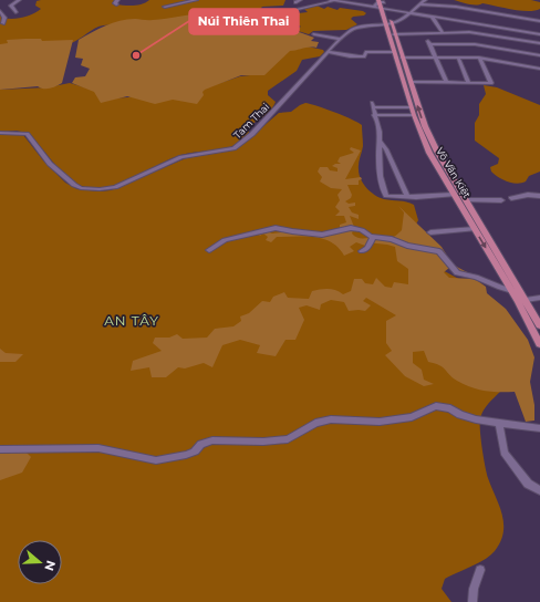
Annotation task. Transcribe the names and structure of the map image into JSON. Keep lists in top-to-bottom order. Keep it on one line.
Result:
{"streets":{"main road":["Võ Văn Kiệt"],"street":["Tam Thai"]},"crossings":[["Tam Thai","Võ Văn Kiệt"]],"districts":["AN TÂY"],"places":["Núi Thiên Thai"],"north":"right"}
